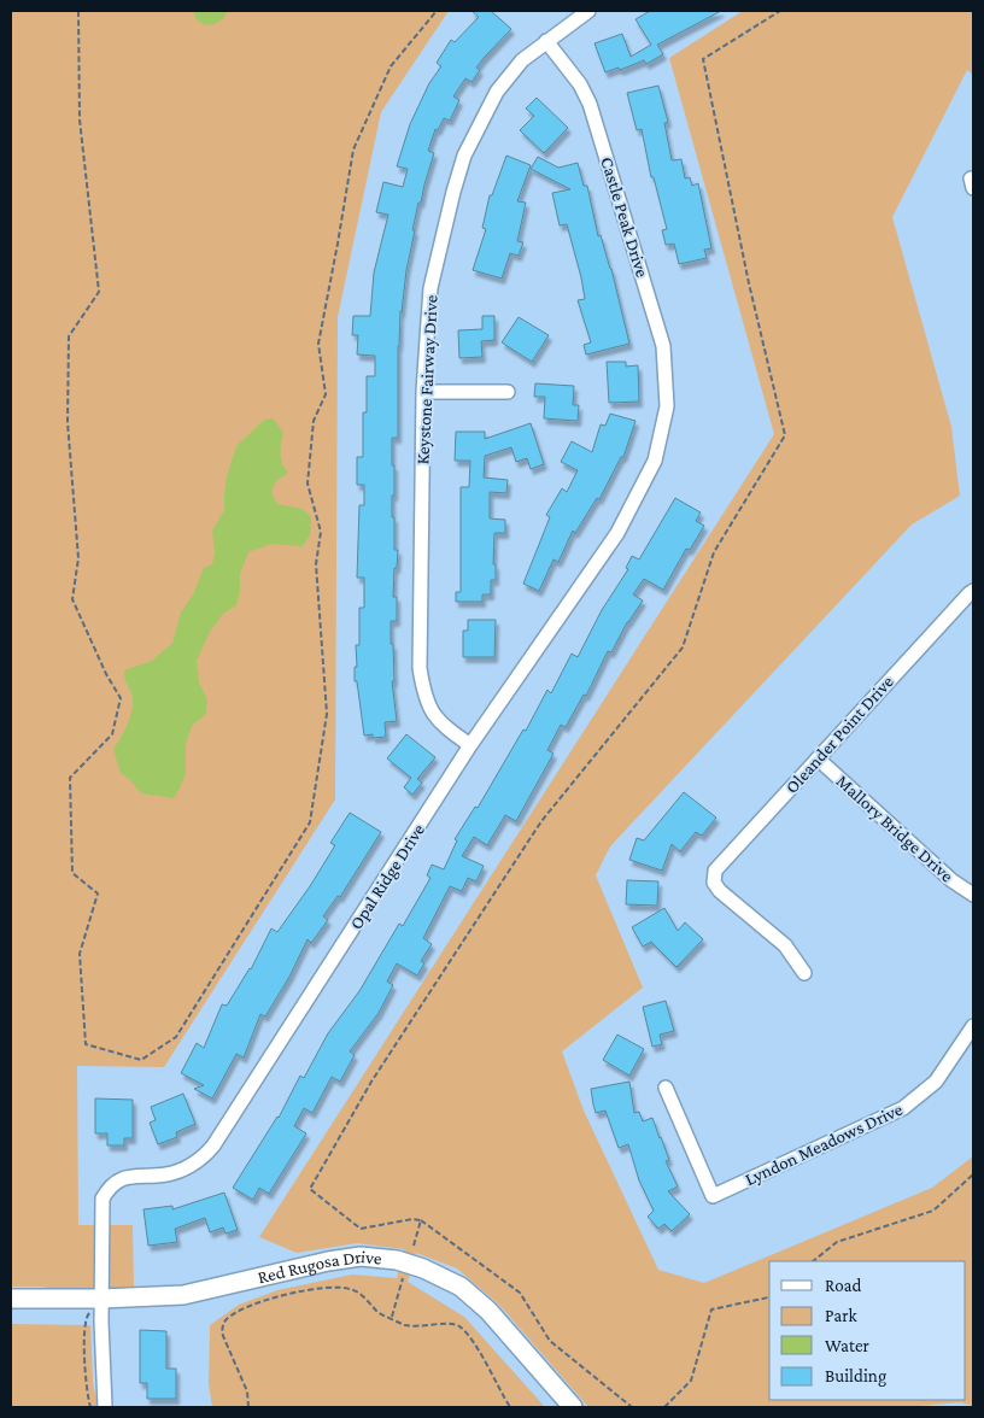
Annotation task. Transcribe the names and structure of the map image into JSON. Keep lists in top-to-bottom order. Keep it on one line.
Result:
{"streets":{"street":["Castle Peak Drive","Keystone Fairway Drive","Oleander Point Drive","Mallory Bridge Drive","Opal Ridge Drive","Lyndon Meadows Drive","Red Rugosa Drive"]},"crossings":[["Castle Peak Drive","Keystone Fairway Drive"],["Castle Peak Drive","Opal Ridge Drive"],["Keystone Fairway Drive","Opal Ridge Drive"],["Oleander Point Drive","Mallory Bridge Drive"],["Opal Ridge Drive","Red Rugosa Drive"]],"legend":["Road","Park","Water","Building"]}
